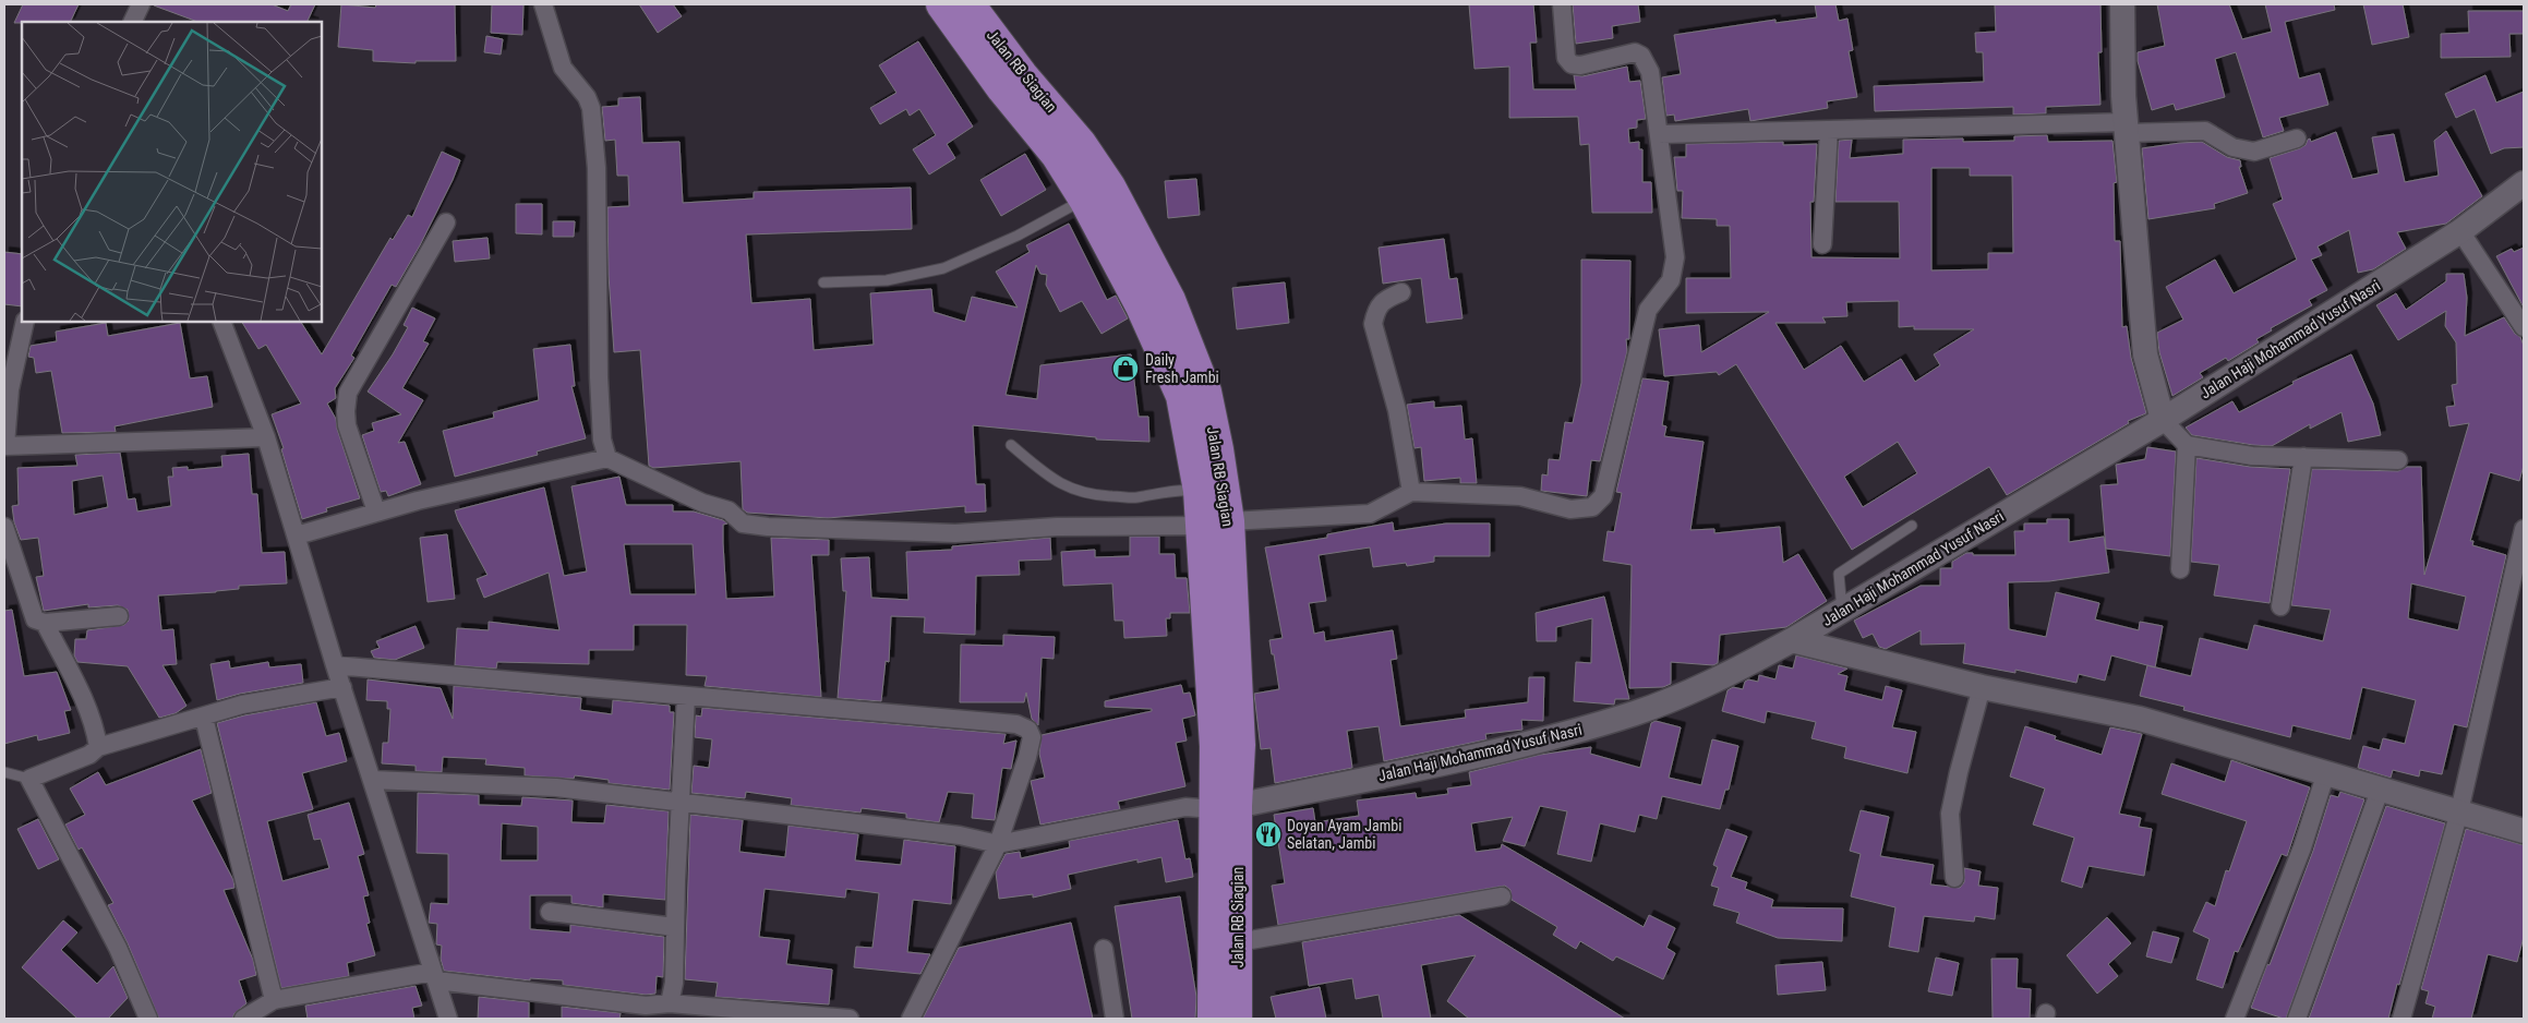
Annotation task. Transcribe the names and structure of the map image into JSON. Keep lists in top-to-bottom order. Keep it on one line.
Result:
{"streets":{"highway":["Jalan RB Siagian"],"street":["Jalan Haji Mohammad Yusuf Nasri"]},"crossings":[["Jalan RB Siagian","Jalan Haji Mohammad Yusuf Nasri"]],"places":{"shop":["Daily Fresh Jambi"],"restaurant":["Doyan Ayam Jambi Selatan, Jambi"]}}
